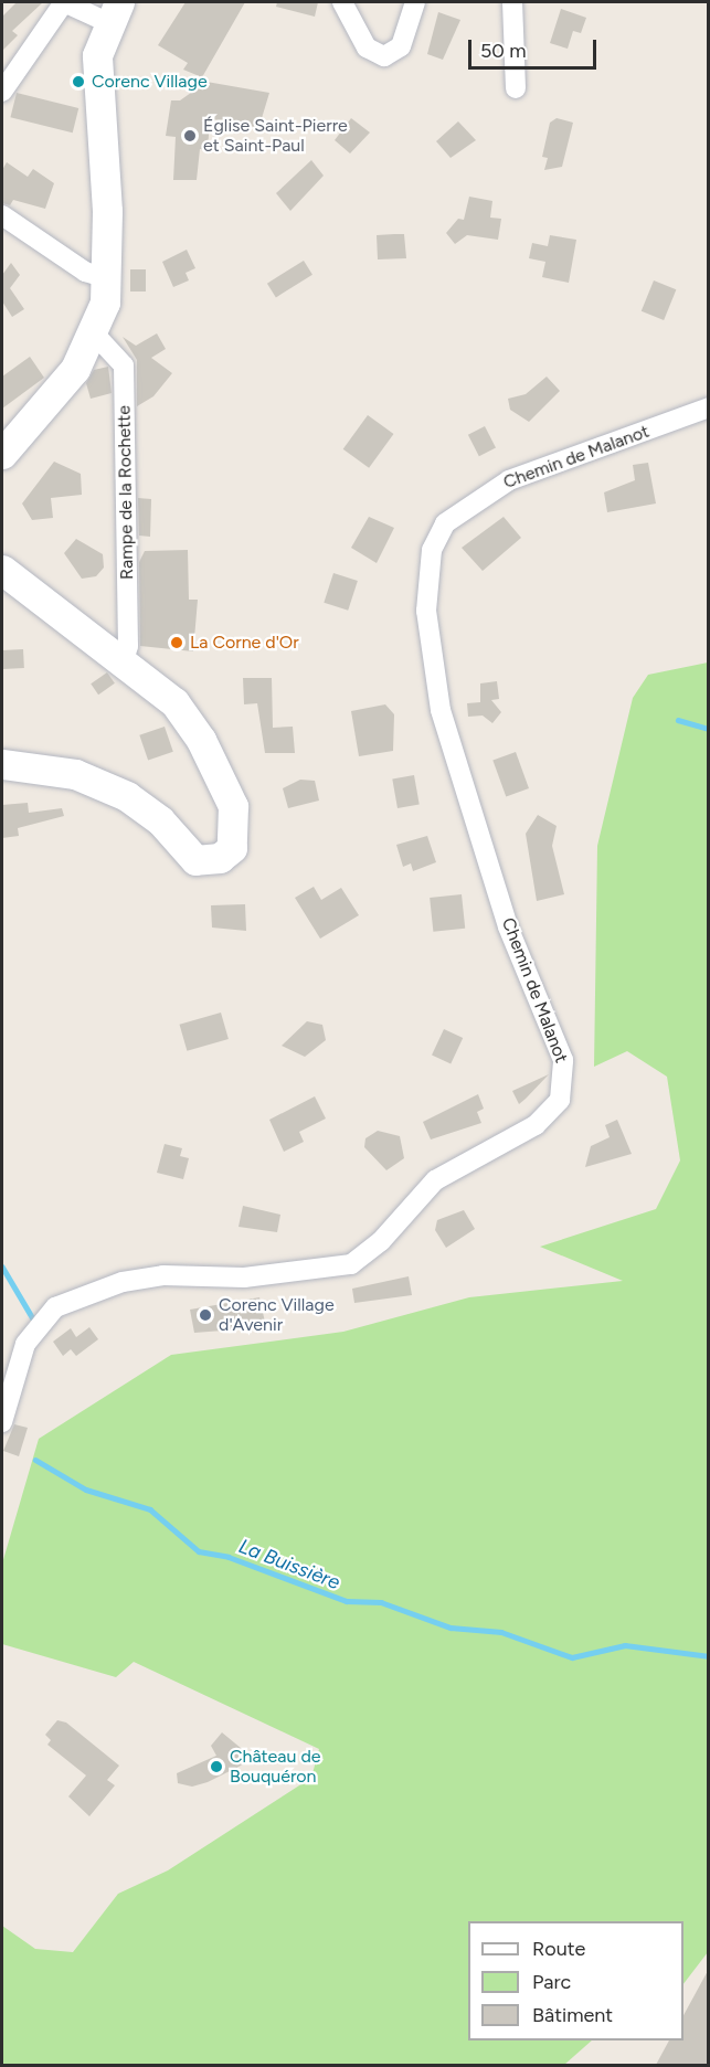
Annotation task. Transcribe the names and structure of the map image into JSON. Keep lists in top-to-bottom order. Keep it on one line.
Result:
{"streets":{"street":["Chemin de Malanot","Rampe de la Rochette"]},"water":["La Buissière"],"places":["Corenc Village","Église Saint-Pierre et Saint-Paul","La Corne d'Or","Corenc Village d'Avenir","Château de Bouquéron"],"legend":["Route","Parc","Bâtiment"],"scale_bar":"50 m"}
